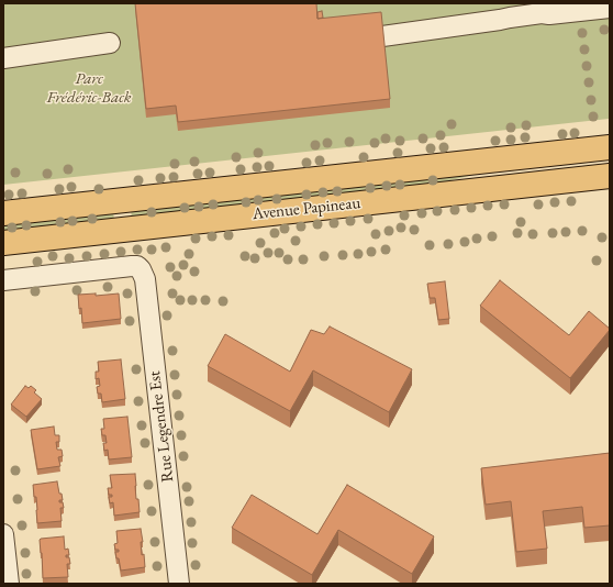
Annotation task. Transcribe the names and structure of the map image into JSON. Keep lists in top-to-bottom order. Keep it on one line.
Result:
{"streets":{"main road":["Avenue Papineau"],"street":["Rue Legendre Est"]},"parks":["Parc Frédéric-Back"]}
